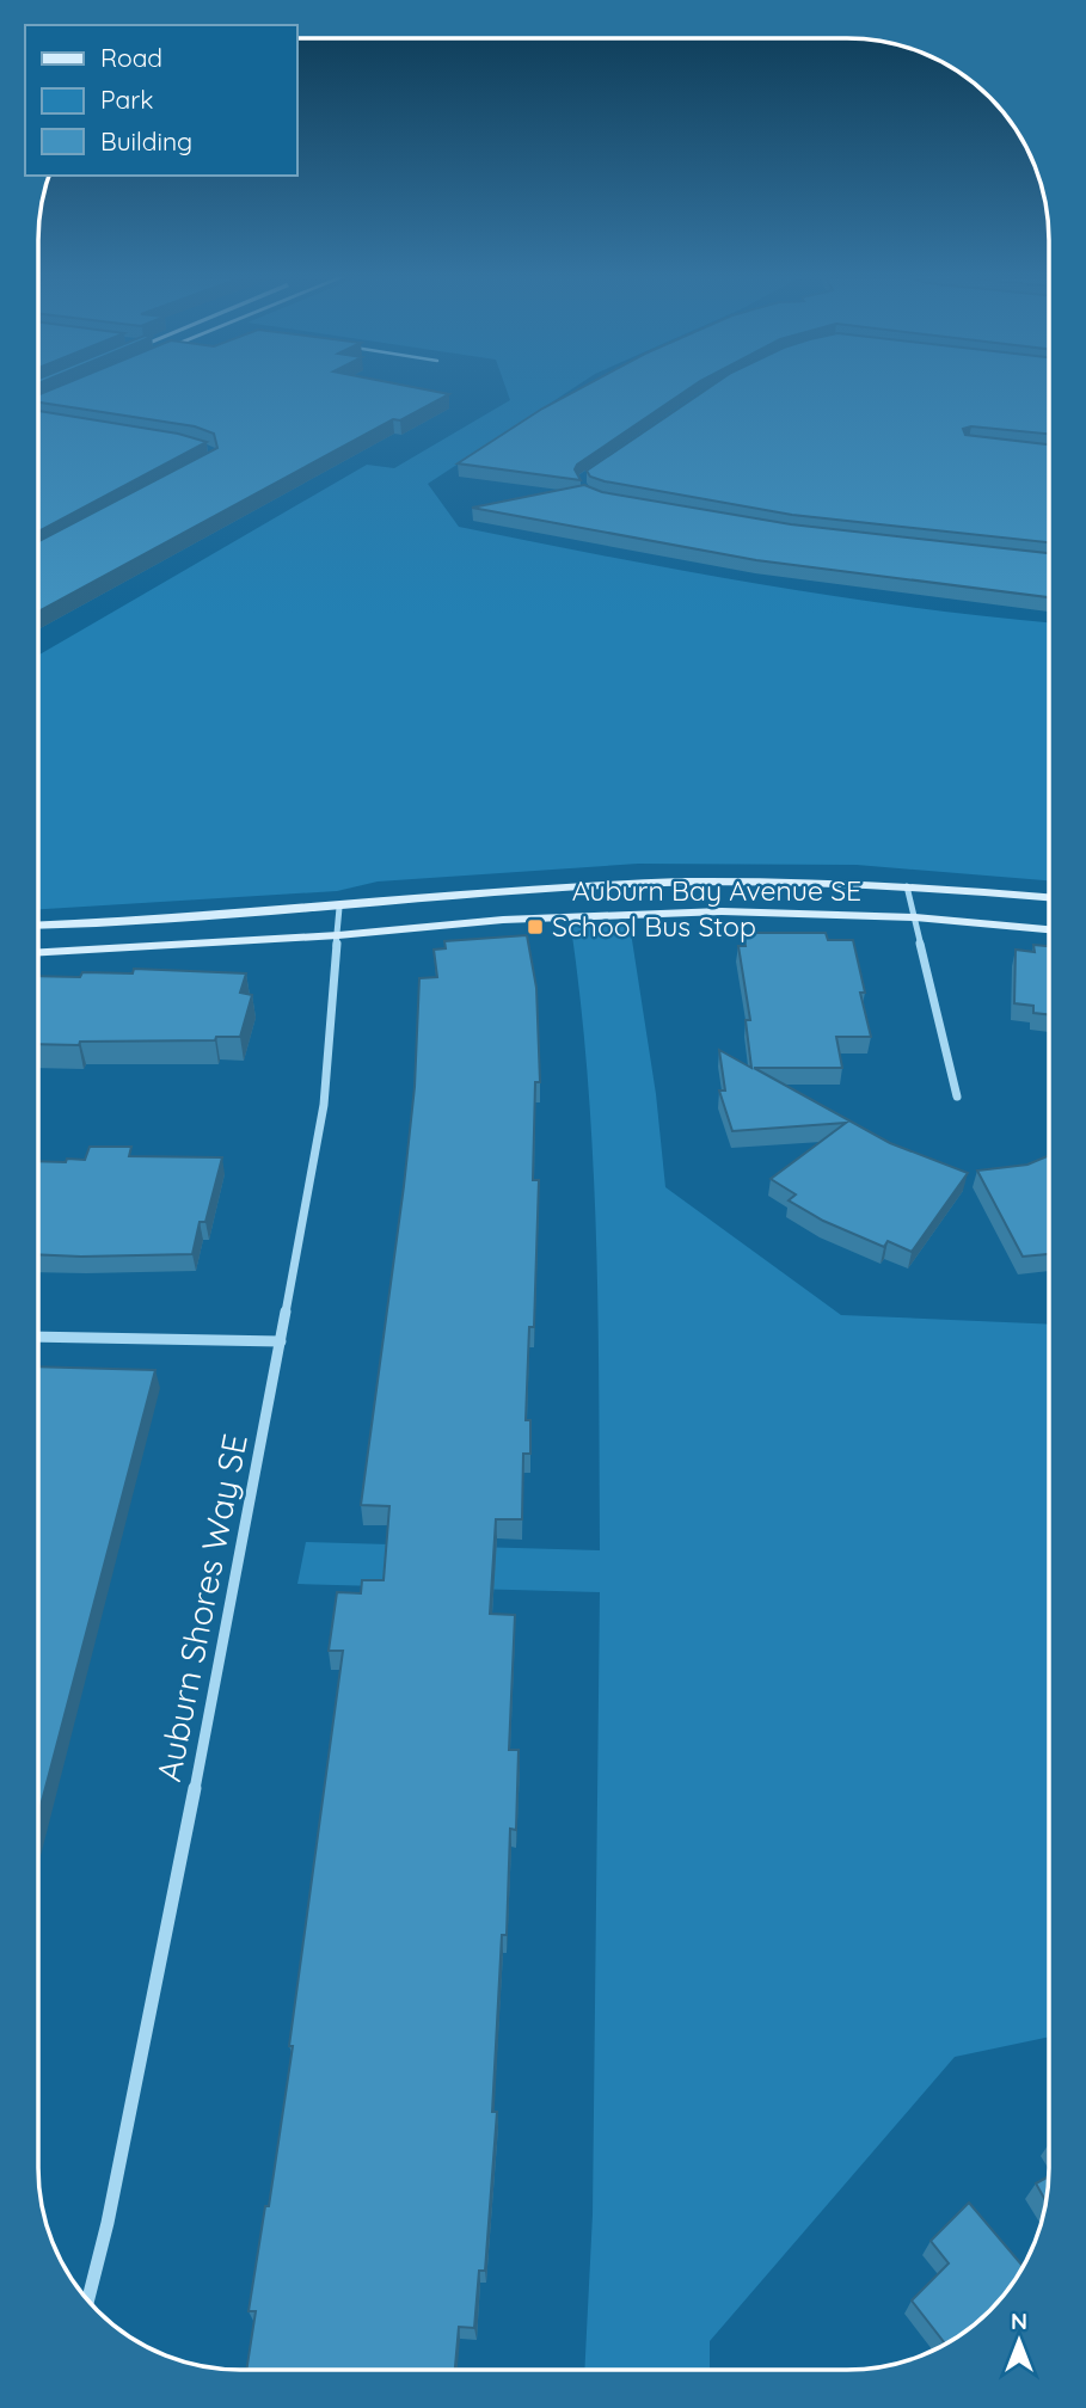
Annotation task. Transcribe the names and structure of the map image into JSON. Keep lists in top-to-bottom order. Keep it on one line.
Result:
{"streets":{"street":["Auburn Bay Avenue SE","Auburn Shores Way SE"]},"crossings":[["Auburn Bay Avenue SE","Auburn Shores Way SE"]],"places":{"transit":["School Bus Stop"]},"legend":["Road","Park","Building"],"north":"top"}
